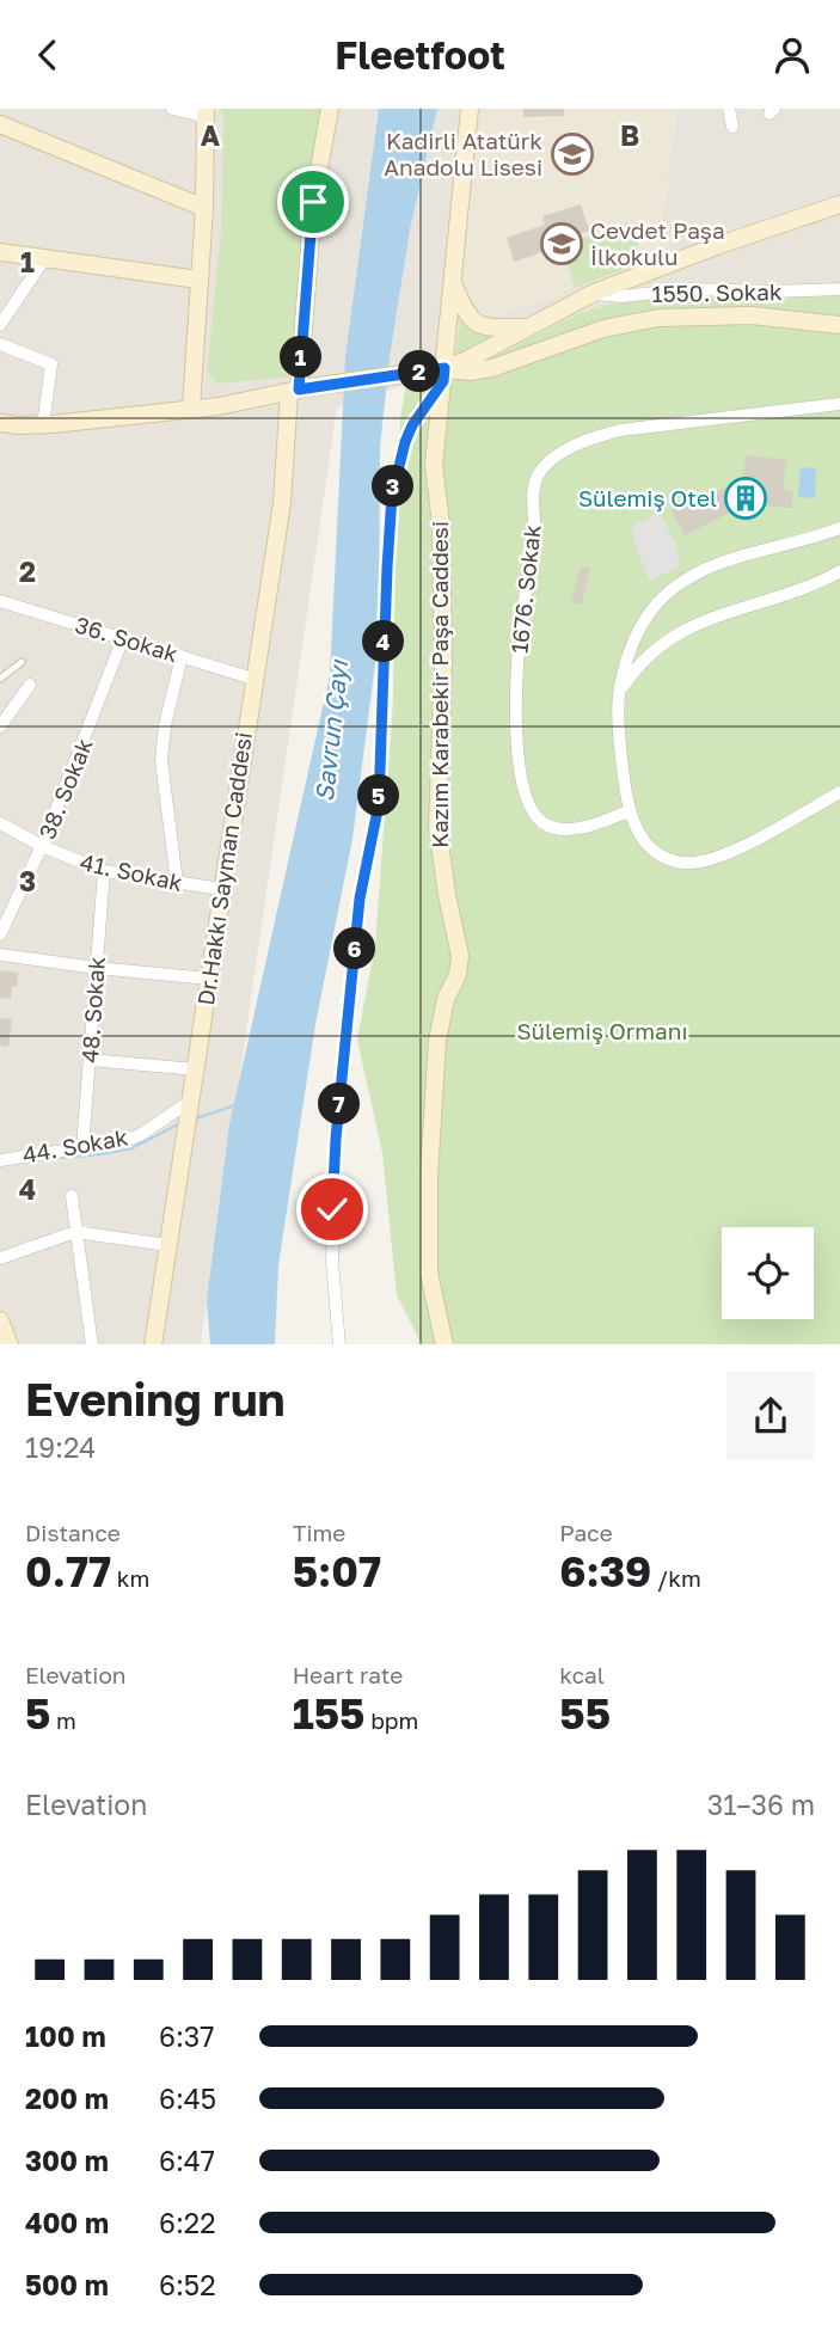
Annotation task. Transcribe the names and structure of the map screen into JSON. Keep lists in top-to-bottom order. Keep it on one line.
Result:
{"streets":{"street":["1550. Sokak","1676. Sokak","36. Sokak","Kazım Karabekir Paşa Caddesi","38. Sokak","Dr.Hakkı Sayman Caddesi","41. Sokak","48. Sokak","44. Sokak"]},"crossings":[["36. Sokak","38. Sokak"],["36. Sokak","Dr.Hakkı Sayman Caddesi"],["38. Sokak","41. Sokak"],["Dr.Hakkı Sayman Caddesi","41. Sokak"],["Dr.Hakkı Sayman Caddesi","44. Sokak"],["41. Sokak","48. Sokak"],["48. Sokak","44. Sokak"]],"water":["Savrun Çayı"],"parks":["Sülemiş Ormanı"],"places":{"school or university":["Kadirli Atatürk Anadolu Lisesi","Cevdet Paşa İlkokulu"],"building":["Sülemiş Otel"]},"page":{"header":"Fleetfoot","pins":["1","2","3","4","5","6","7"],"heading":["Evening run","19:24"],"stats":[["Distance","0.77 km"],["Time","5:07"],["Pace","6:39 /km"],["Elevation","5 m"],["Heart rate","155 bpm"],["kcal","55"]],"chart":["Elevation","31–36 m"],"list":[{"name":"100 m","note":"6:37"},{"name":"200 m","note":"6:45"},{"name":"300 m","note":"6:47"},{"name":"400 m","note":"6:22"},{"name":"500 m","note":"6:52"}]},"grid":{"columns":["A","B"],"rows":["1","2","3","4"]}}
